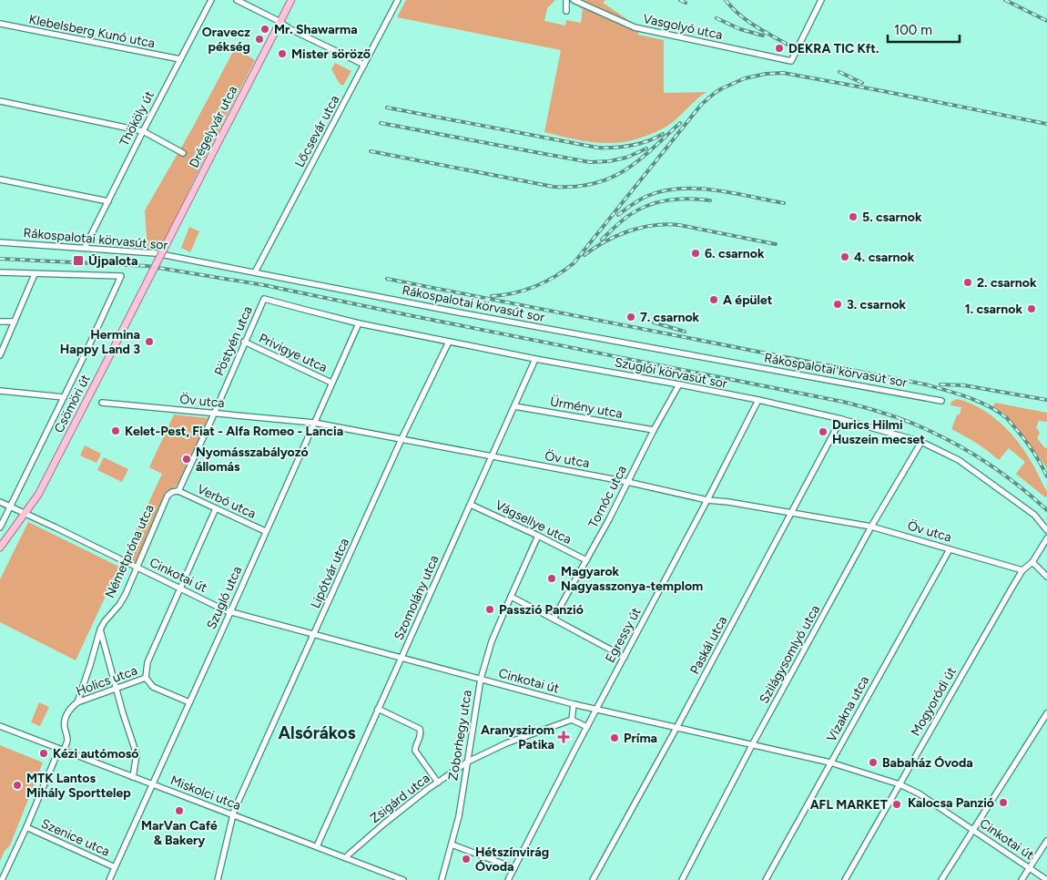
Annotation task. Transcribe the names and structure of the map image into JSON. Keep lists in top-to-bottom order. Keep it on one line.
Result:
{"streets":{"main road":["Drégelyvár utca","Csömöri út"],"street":["Vasgolyó utca","Klebelsberg Kunó utca","Thököly út","Lőcsevár utca","Rákospalotai körvasút sor","Pöstyén utca","Privigye utca","Szuglói körvasút sor","Öv utca","Ürmény utca","Tornóc utca","Verbó utca","Vágsellye utca","Németpróna utca","Lipótvár utca","Cinkotai út","Szugló utca","Szomolány utca","Egressy út","Paskál utca","Szilágysomlyó utca","Holics utca","Mogyoródi út","Vízakna utca","Zoborhegy utca","Miskolci utca","Zsigárd utca","Szenice utca"]},"crossings":[["Klebelsberg Kunó utca","Thököly út"],["Thököly út","Rákospalotai körvasút sor"],["Drégelyvár utca","Csömöri út"],["Lőcsevár utca","Rákospalotai körvasút sor"],["Pöstyén utca","Privigye utca"],["Pöstyén utca","Szuglói körvasút sor"],["Pöstyén utca","Öv utca"],["Pöstyén utca","Verbó utca"],["Pöstyén utca","Németpróna utca"],["Privigye utca","Szugló utca"],["Szuglói körvasút sor","Tornóc utca"],["Szuglói körvasút sor","Lipótvár utca"],["Szuglói körvasút sor","Szugló utca"],["Szuglói körvasút sor","Szomolány utca"],["Szuglói körvasút sor","Egressy út"],["Szuglói körvasút sor","Paskál utca"],["Szuglói körvasút sor","Szilágysomlyó utca"],["Öv utca","Tornóc utca"],["Öv utca","Lipótvár utca"],["Öv utca","Szugló utca"],["Öv utca","Szomolány utca"],["Öv utca","Egressy út"],["Öv utca","Paskál utca"],["Öv utca","Szilágysomlyó utca"],["Öv utca","Mogyoródi út"],["Öv utca","Vízakna utca"],["Csömöri út","Cinkotai út"],["Ürmény utca","Tornóc utca"],["Ürmény utca","Szomolány utca"],["Tornóc utca","Vágsellye utca"],["Verbó utca","Németpróna utca"],["Verbó utca","Szugló utca"],["Vágsellye utca","Szomolány utca"],["Vágsellye utca","Zoborhegy utca"],["Németpróna utca","Cinkotai út"],["Németpróna utca","Holics utca"],["Lipótvár utca","Cinkotai út"],["Lipótvár utca","Miskolci utca"],["Cinkotai út","Szugló utca"],["Cinkotai út","Szomolány utca"],["Cinkotai út","Egressy út"],["Cinkotai út","Paskál utca"],["Cinkotai út","Szilágysomlyó utca"],["Cinkotai út","Mogyoródi út"],["Cinkotai út","Vízakna utca"],["Cinkotai út","Zoborhegy utca"],["Szugló utca","Holics utca"],["Szugló utca","Miskolci utca"],["Szugló utca","Szenice utca"],["Szomolány utca","Miskolci utca"],["Holics utca","Miskolci utca"],["Zoborhegy utca","Zsigárd utca"],["Miskolci utca","Zsigárd utca"]],"districts":["Alsórákos"],"places":{"other":["Mr. Shawarma","Oravecz pékség","DEKRA TIC Kft.","Mister söröző","5. csarnok","6. csarnok","4. csarnok","2. csarnok","A épület","3. csarnok","1. csarnok","7. csarnok","Hermina Happy Land 3","Kelet-Pest, Fiat - Alfa Romeo - Lancia","Durics Hilmi Huszein mecset","Nyomásszabályozó állomás","Magyarok Nagyasszonya-templom","Passzió Panzió","Príma","Kézi autómosó","Babaház Óvoda","MTK Lantos Mihály Sporttelep","Kalocsa Panzió","AFL MARKET","MarVan Café & Bakery","Hétszínvirág Óvoda"],"transit":["Újpalota"],"health":["Aranyszirom Patika"]},"scale_bar":"100 m"}
